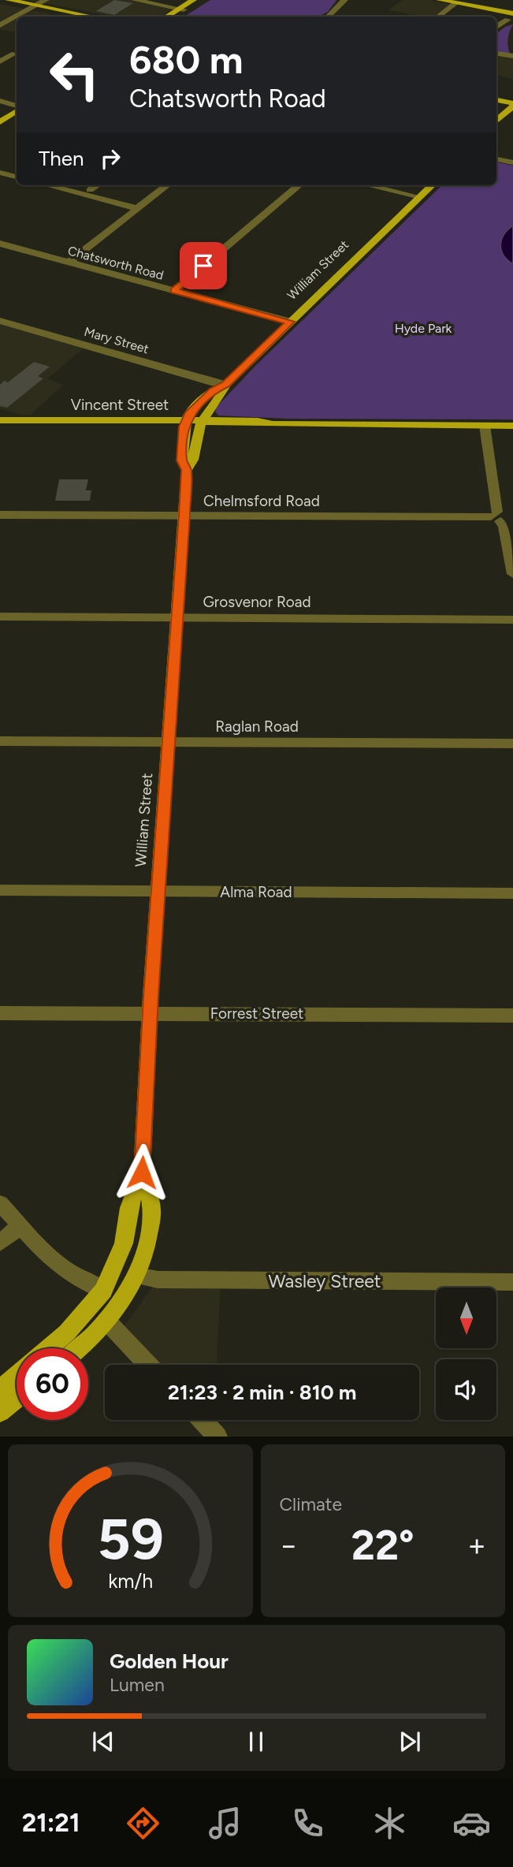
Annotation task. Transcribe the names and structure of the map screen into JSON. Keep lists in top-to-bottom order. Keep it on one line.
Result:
{"streets":{"main road":["William Street","Vincent Street"],"street":["Chatsworth Road","Mary Street","Chelmsford Road","Grosvenor Road","Raglan Road","Alma Road","Forrest Street","Wasley Street"]},"crossings":[["Chatsworth Road","William Street"],["William Street","Mary Street"],["William Street","Vincent Street"],["William Street","Chelmsford Road"],["William Street","Grosvenor Road"],["William Street","Raglan Road"],["William Street","Alma Road"],["William Street","Forrest Street"],["William Street","Wasley Street"]],"parks":["Hyde Park"],"north":"bottom","page":{"turn":["680 m","Chatsworth Road"],"then":"Then","limit":"60","trip":"21:23 · 2 min · 810 m","tile":"Climate","heat":["−","22°","+"],"song":["Golden Hour","Lumen"],"tabs":"21:21","gauge":["59","km/h"]}}
